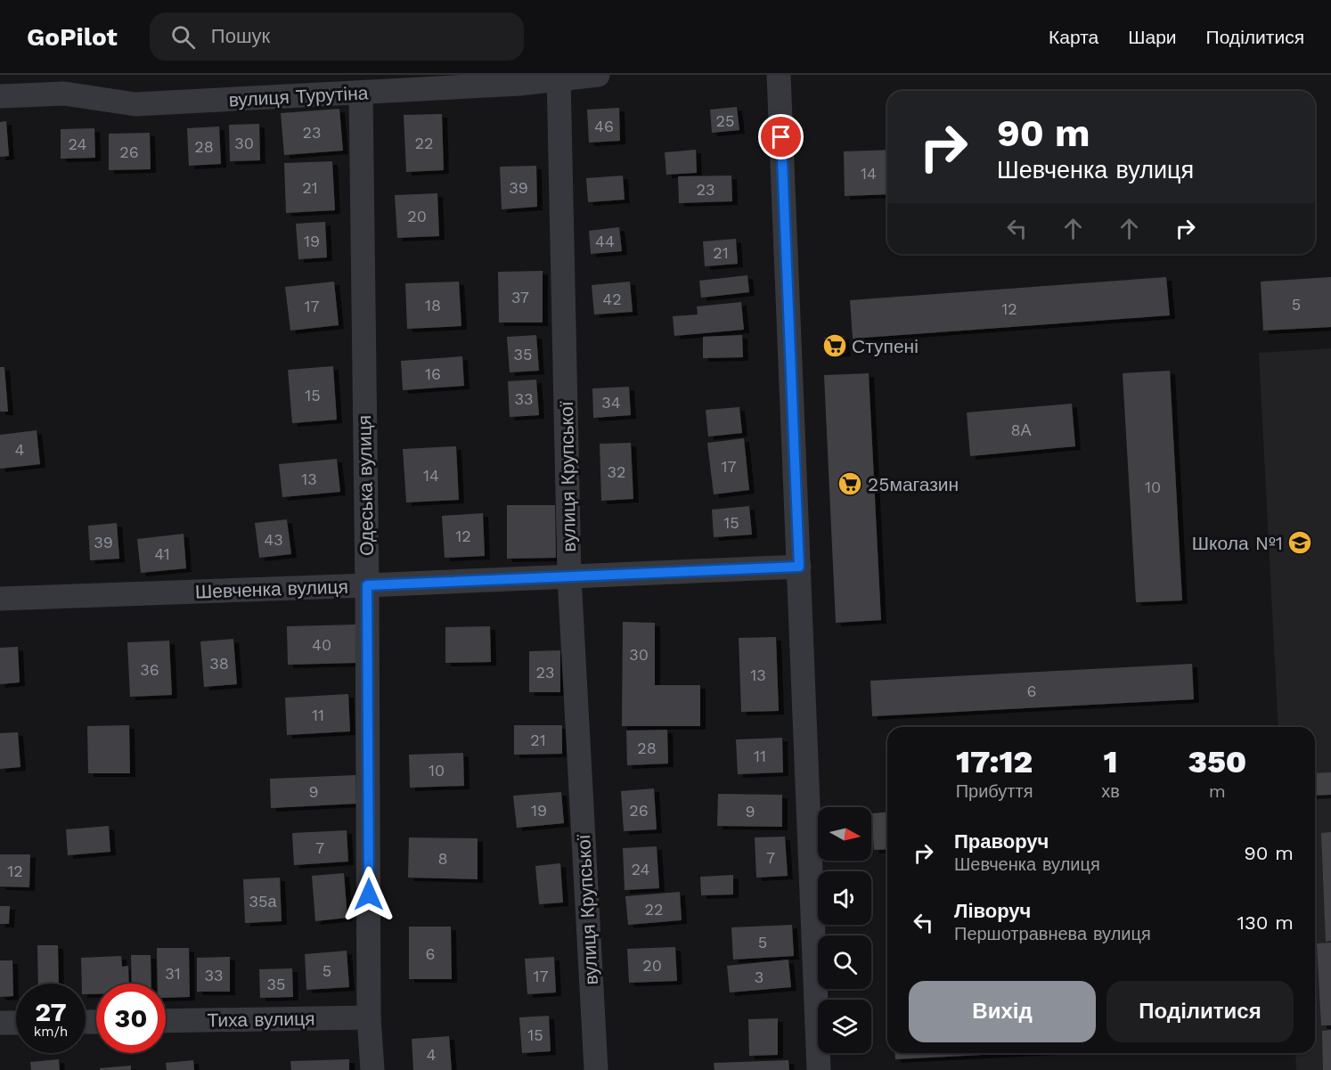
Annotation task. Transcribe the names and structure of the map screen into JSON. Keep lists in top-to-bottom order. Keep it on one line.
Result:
{"streets":{"street":["вулиця Турутіна","вулиця Крупської","Одеська вулиця","Шевченка вулиця","Тиха вулиця"]},"crossings":[["вулиця Турутіна","вулиця Крупської"],["вулиця Турутіна","Одеська вулиця"],["вулиця Крупської","Шевченка вулиця"],["Одеська вулиця","Шевченка вулиця"],["Одеська вулиця","Тиха вулиця"]],"places":{"supermarket":["Ступені","25магазин"],"school or university":["Школа №1"]},"house_numbers":["25","46","23","30","22","24","28","26","14","21","39","23","20","19","44","21","37","42","5","18","17","12","35","16","15","33","34","8А","4","17","32","14","13","10","15","12","43","39","41","40","30","38","36","23","13","6","11","21","28","11","10","9","19","26","9","7","7","8","24","12","35а","22","5","6","20","5","31","33","17","3","35","15","4"],"north":"right","page":{"header":"GoPilot","search":"Пошук","nav":["Карта","Шари","Поділитися"],"turn":["90 m","Шевченка вулиця"],"eta":["17:12","Прибуття","1","хв","350","m"],"list":[{"name":"Праворуч","note":"Шевченка вулиця","value":"90 m"},{"name":"Ліворуч","note":"Першотравнева вулиця","value":"130 m"}],"buttons":["Вихід","Поділитися"],"speed":"27 km/h","limit":"30"}}
